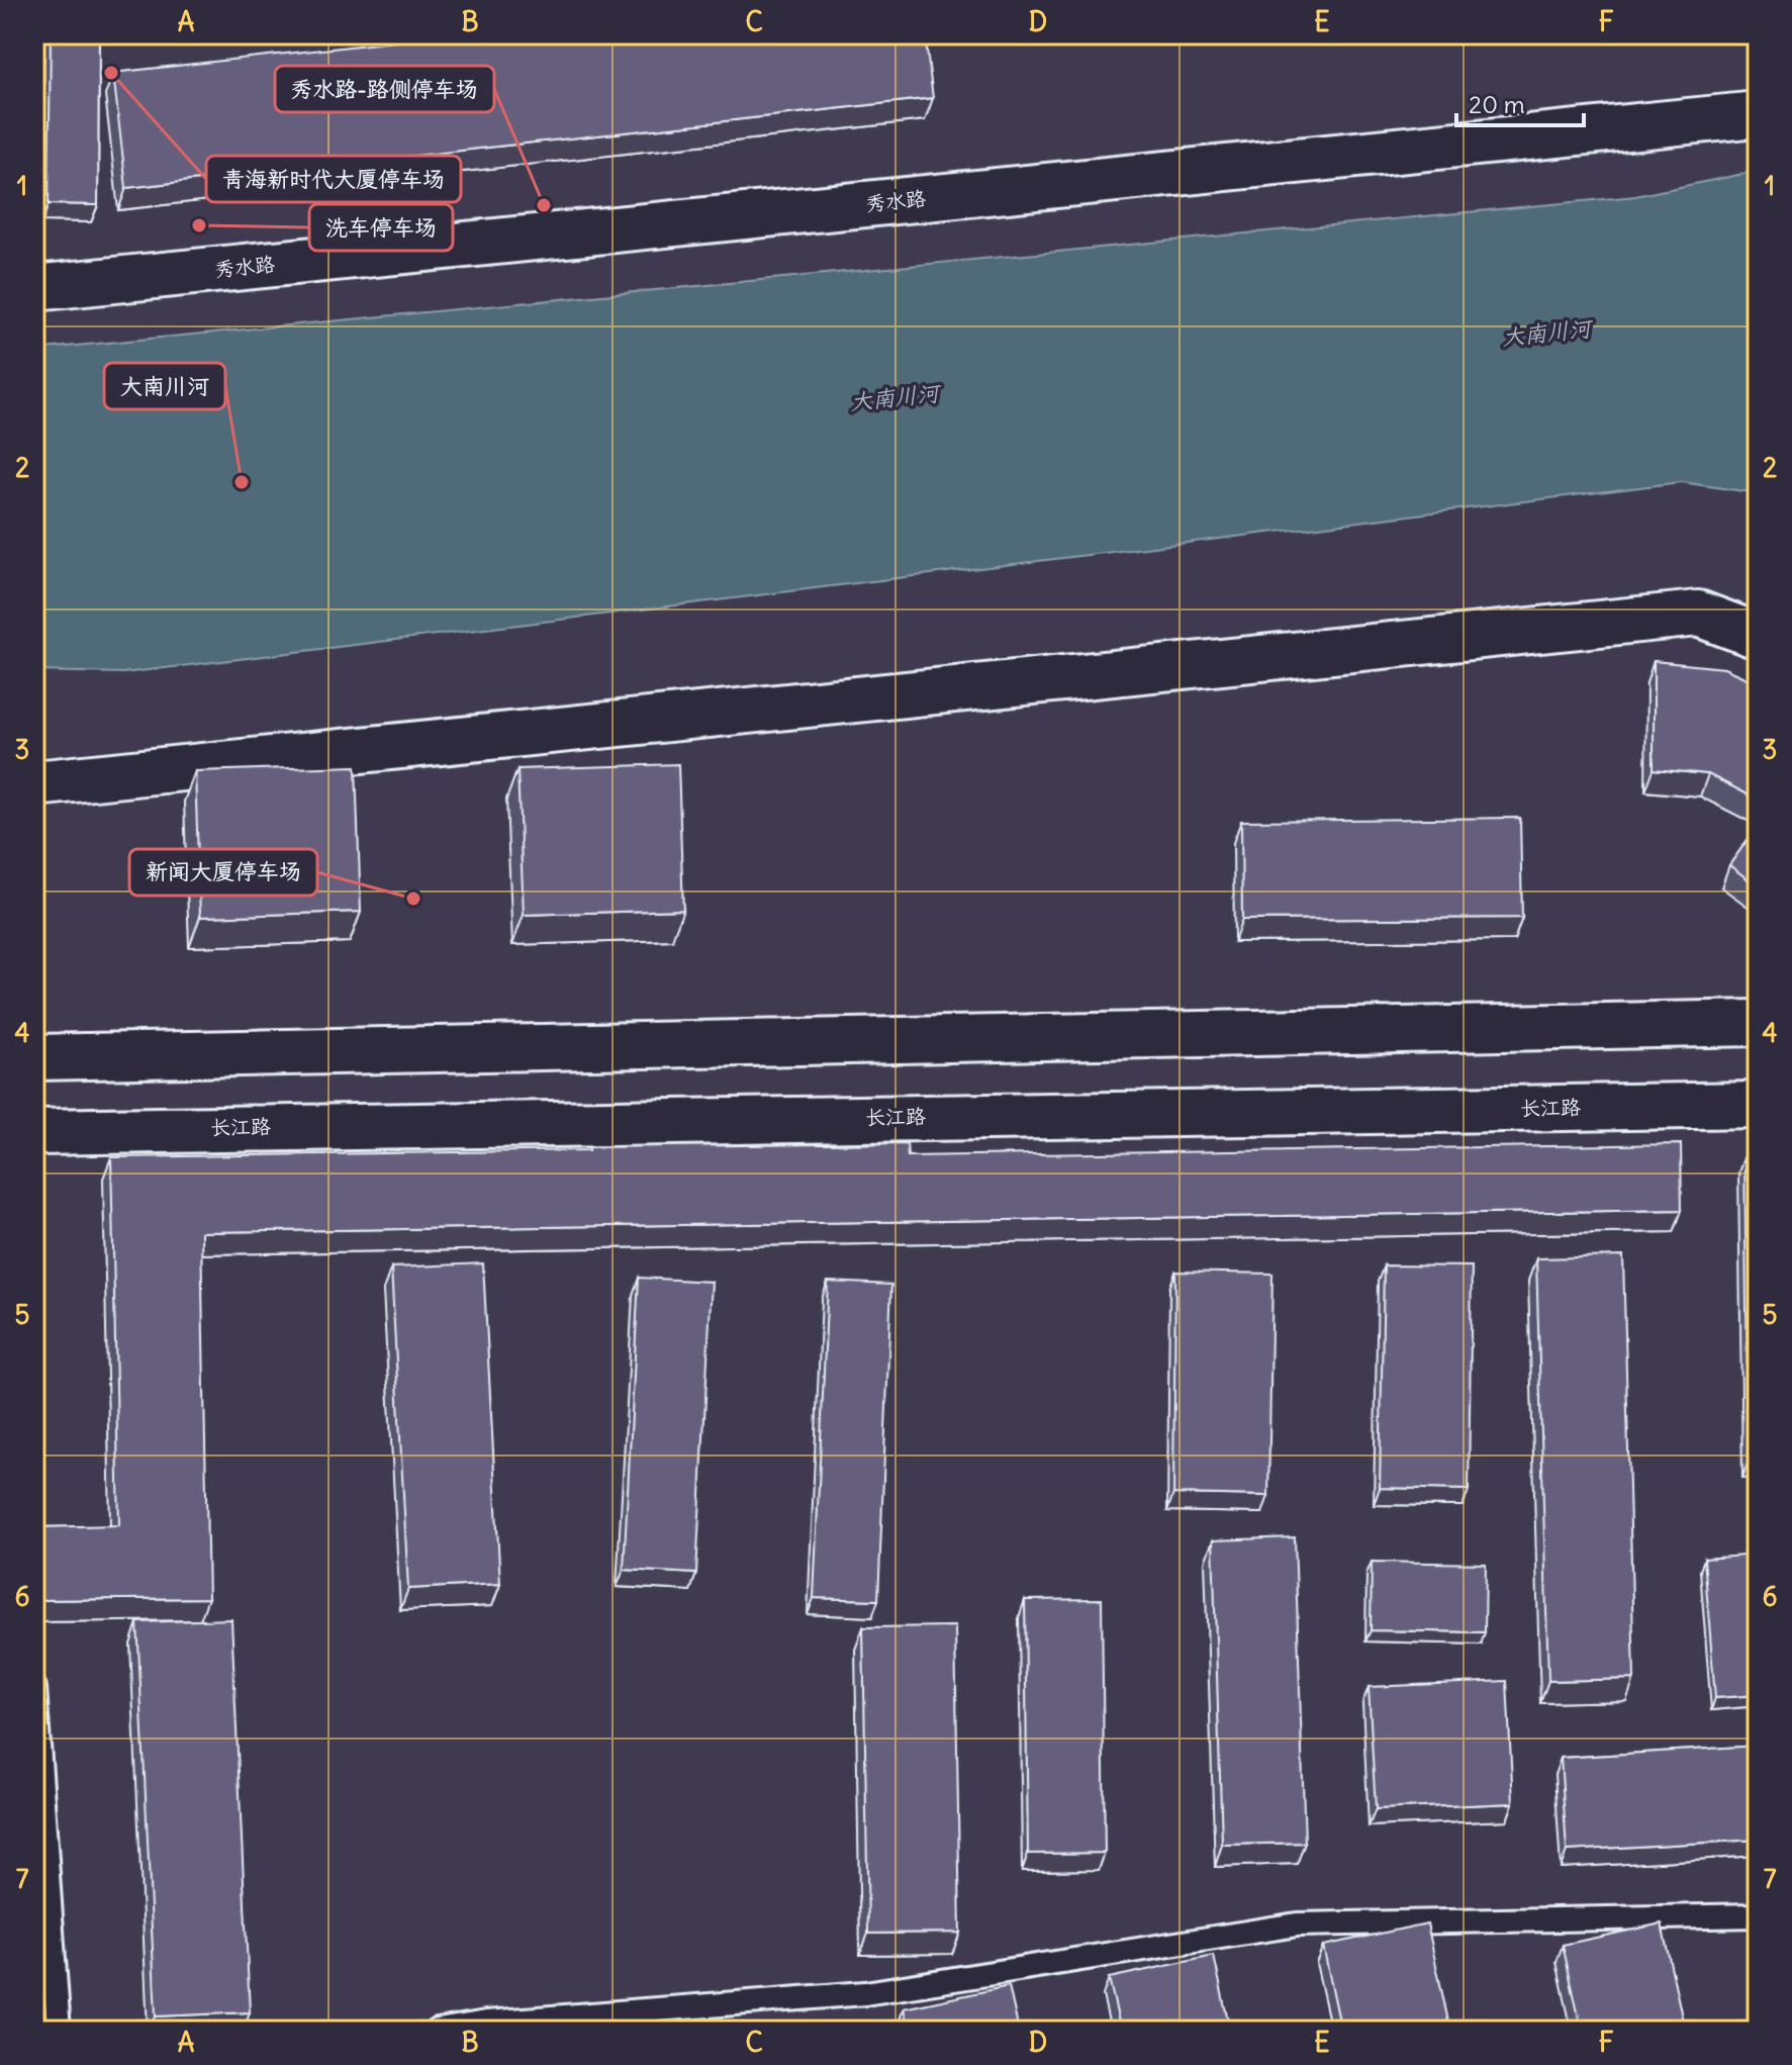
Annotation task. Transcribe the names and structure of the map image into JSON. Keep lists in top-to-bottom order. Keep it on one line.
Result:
{"streets":{"street":["秀水路","长江路"]},"water":["大南川河"],"places":["青海新时代大厦停车场","秀水路-路侧停车场","洗车停车场","大南川河","新闻大厦停车场"],"scale_bar":"20 m","grid":{"columns":["A","B","C","D","E","F"],"rows":["1","2","3","4","5","6","7"]}}
